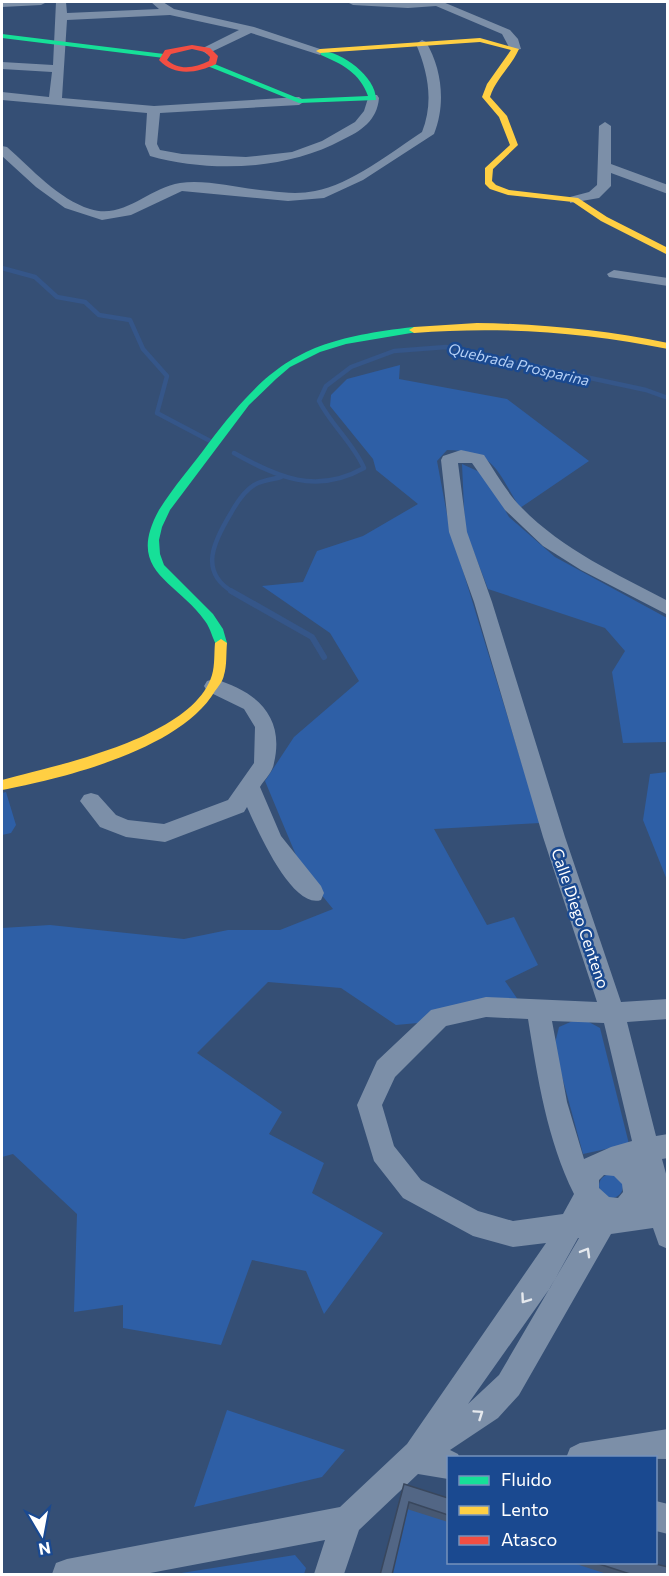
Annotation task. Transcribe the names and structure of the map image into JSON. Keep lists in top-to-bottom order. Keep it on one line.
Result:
{"streets":{"street":["Calle Diego Centeno"]},"water":["Quebrada Prosparina"],"legend":["Fluido","Lento","Atasco"],"north":"bottom"}
